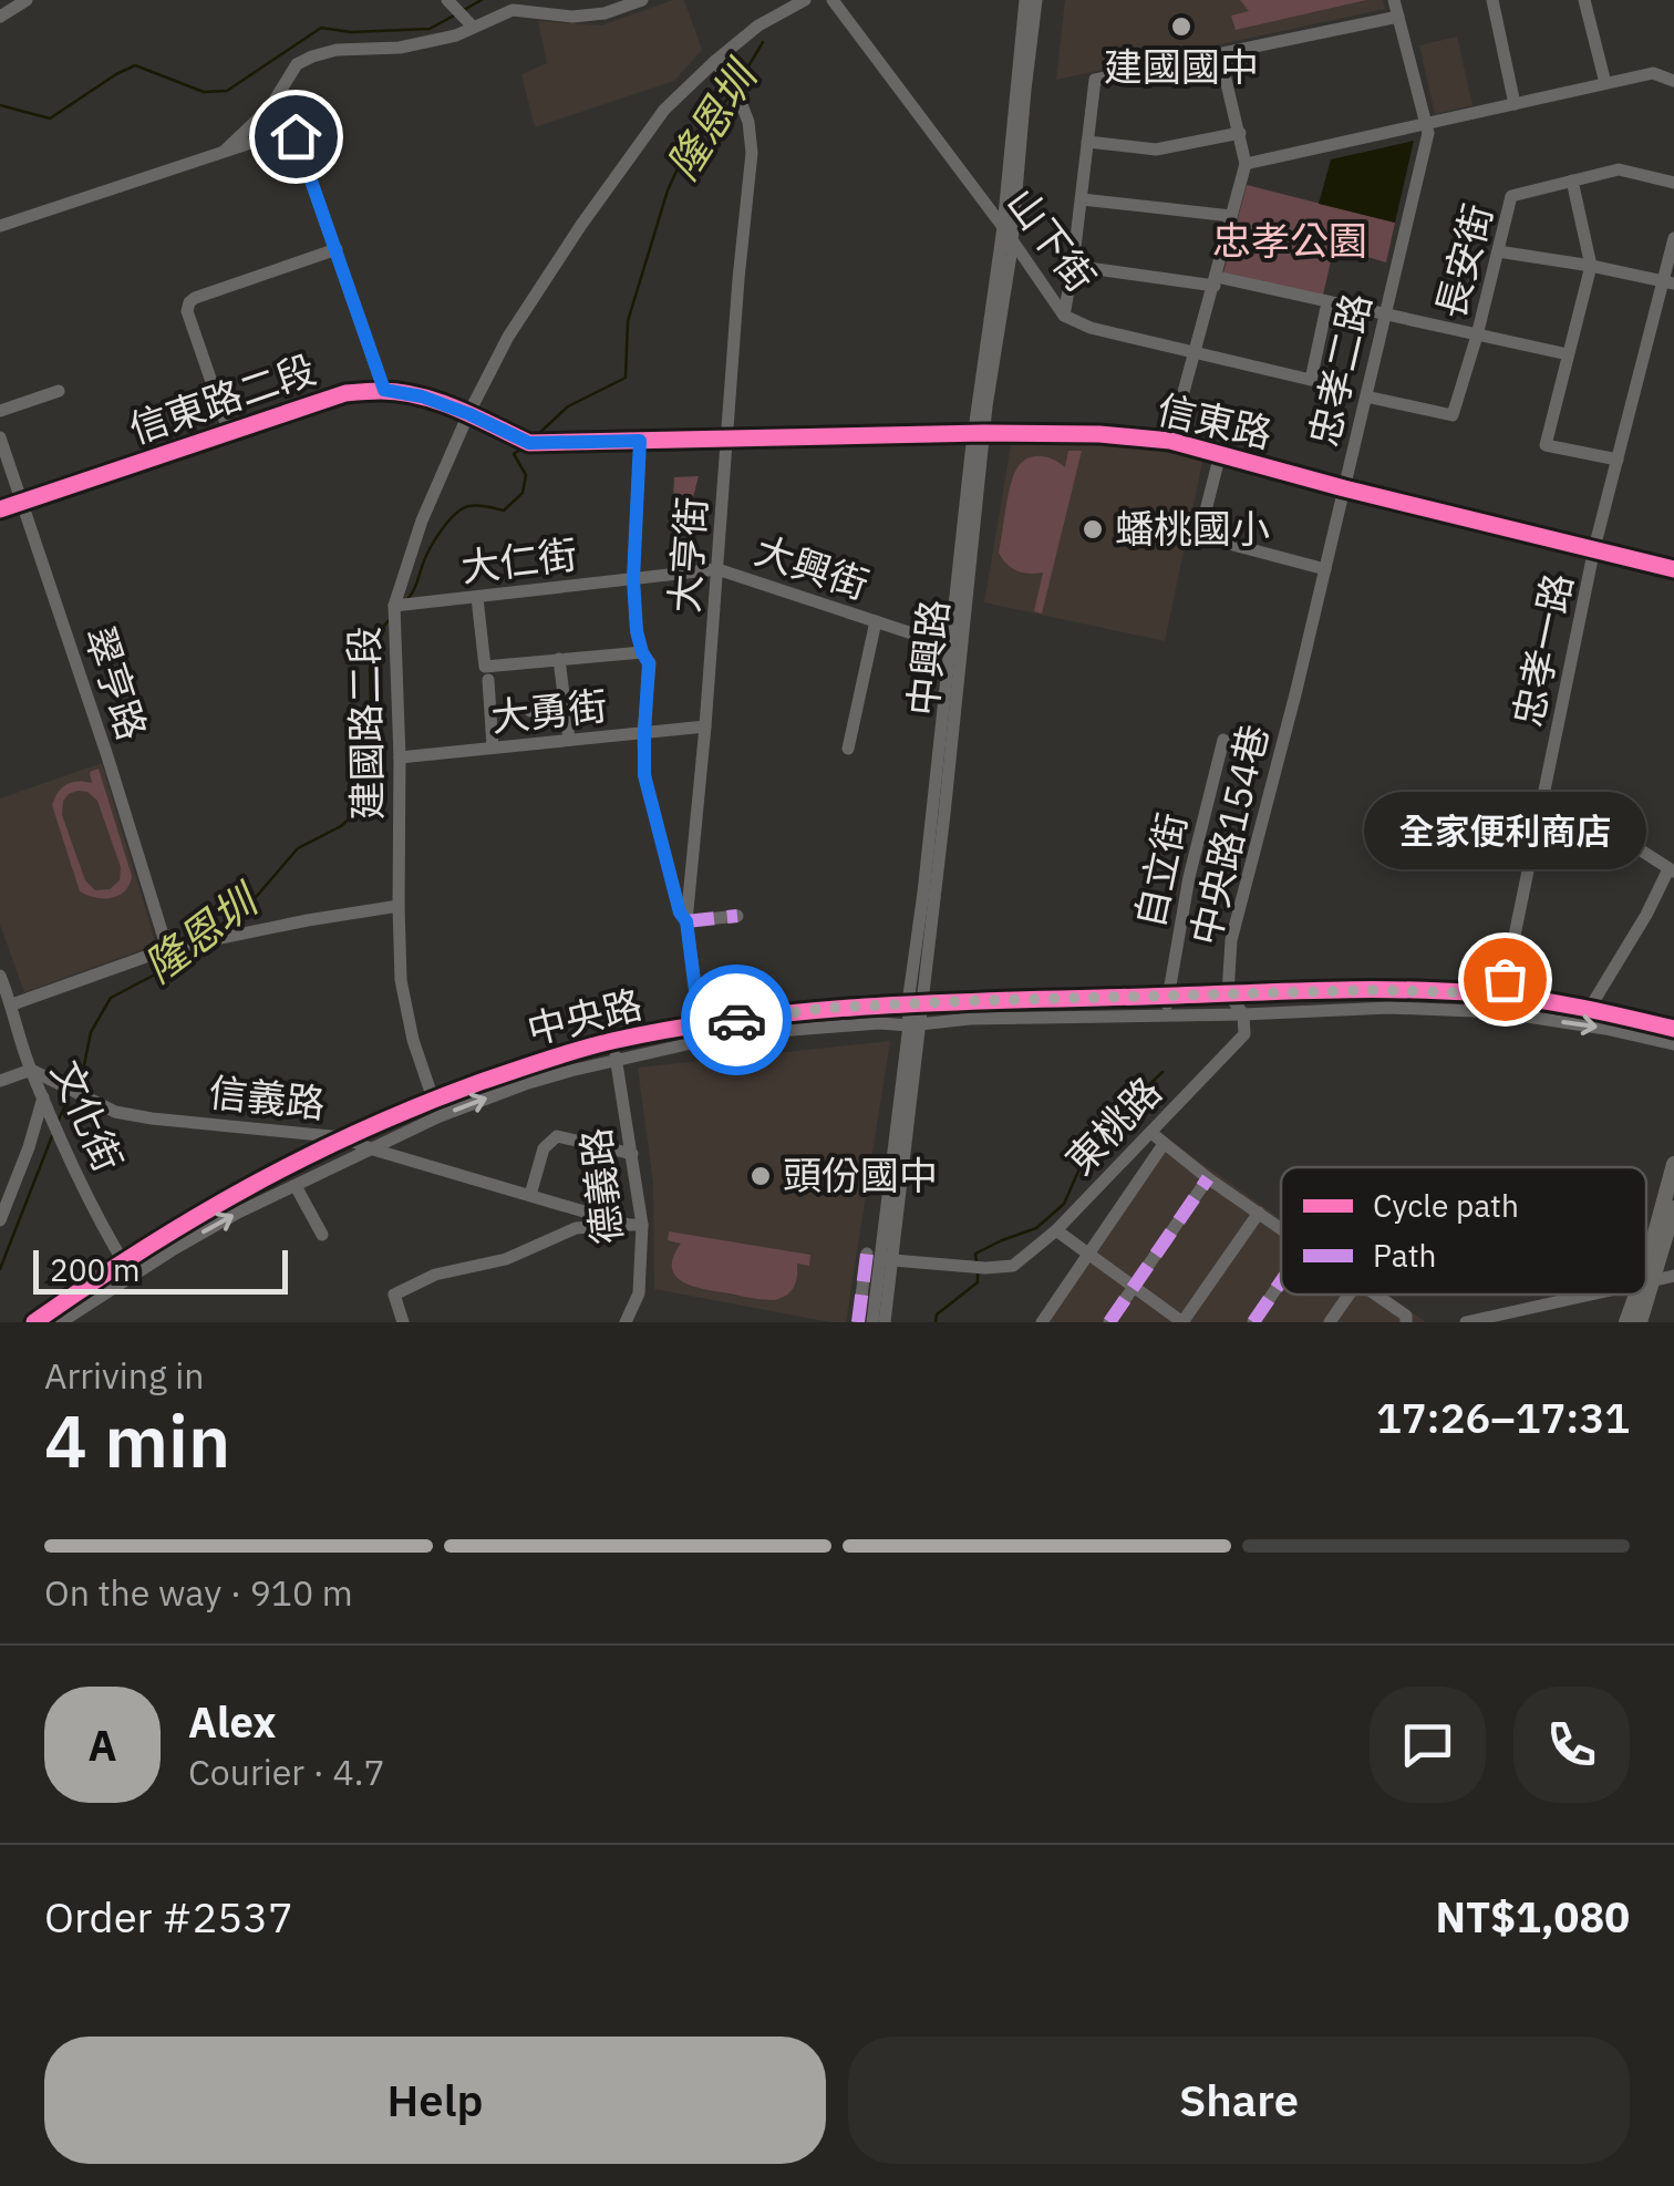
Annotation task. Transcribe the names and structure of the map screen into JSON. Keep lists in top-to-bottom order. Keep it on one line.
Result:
{"streets":{"street":["山下街","長安街","忠孝二路","信東路二段","信東路","大亨街","大仁街","大興街","忠孝一路","中興路","翠亨路","大勇街","建國路二段","中央路154巷","自立街","中央路","信義路","文化街","東桃路","德義路"]},"crossings":[["山下街","中興路"],["長安街","忠孝二路"],["忠孝二路","信東路"],["忠孝二路","中央路154巷"],["信東路二段","信東路"],["信東路二段","大亨街"],["信東路二段","翠亨路"],["信東路二段","建國路二段"],["信東路","大亨街"],["信東路","忠孝一路"],["信東路","中興路"],["大亨街","大仁街"],["大亨街","大興街"],["大亨街","大勇街"],["大亨街","建國路二段"],["大亨街","中央路"],["大仁街","大興街"],["大仁街","建國路二段"],["大興街","中興路"],["忠孝一路","中央路"],["中興路","中央路"],["中興路","東桃路"],["大勇街","建國路二段"],["建國路二段","中央路"],["中央路154巷","中央路"],["自立街","中央路"],["中央路","信義路"],["中央路","文化街"],["中央路","東桃路"],["中央路","德義路"],["信義路","文化街"],["信義路","德義路"]],"water":["隆恩圳"],"parks":["忠孝公園"],"places":["建國國中","蟠桃國小","全家便利商店","頭份國中"],"legend":["Cycle path","Path"],"scale_bar":"200 m","page":{"bubble":"全家便利商店","scale":"200 m","heading":["4 min","Arriving in","17:26–17:31"],"panel":["Alex","Courier · 4.7","Order #2537","NT$1,080"],"bar":"On the way · 910 m","round":"A","buttons":["Help","Share"]}}
